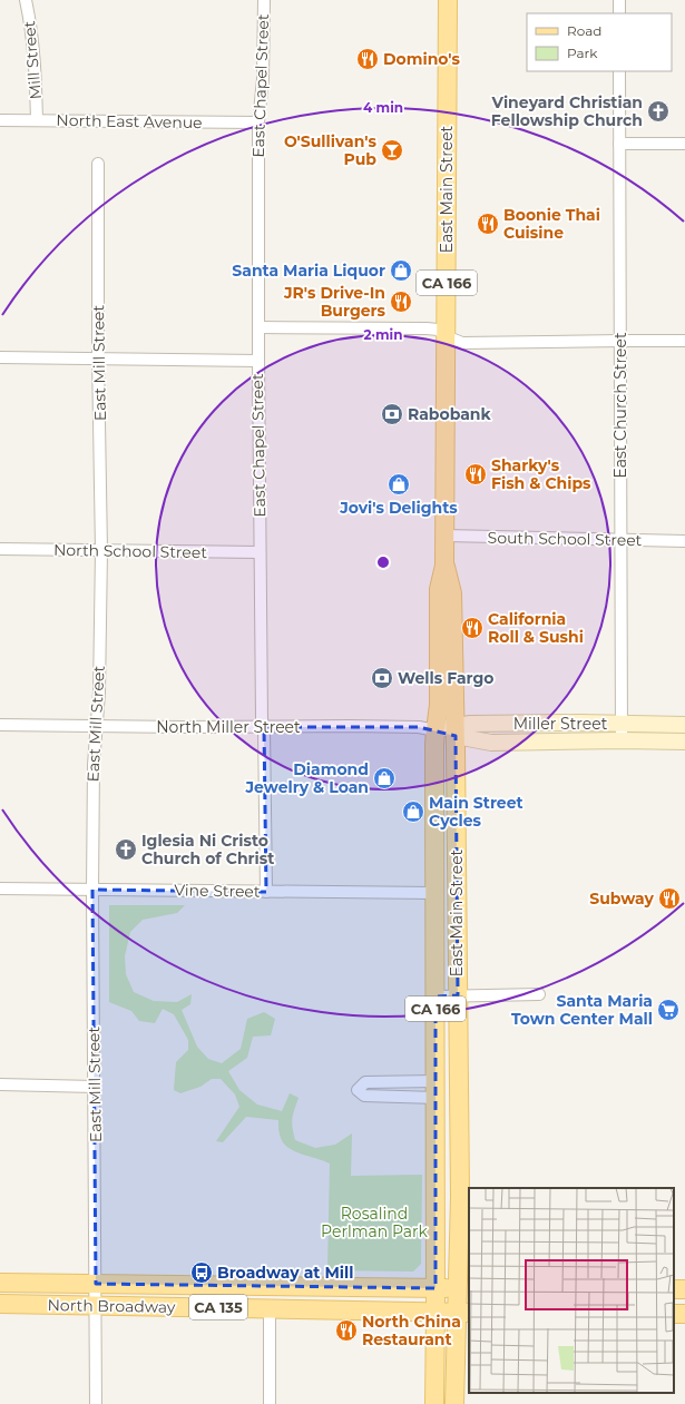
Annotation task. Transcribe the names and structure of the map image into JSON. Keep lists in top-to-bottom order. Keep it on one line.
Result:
{"streets":{"main road":["East Main Street","CA 166","North Broadway","CA 135"],"street":["Mill Street","East Chapel Street","North East Avenue","East Mill Street","East Church Street","South School Street","North School Street","Miller Street","North Miller Street","Vine Street"]},"crossings":[["Mill Street","North East Avenue"],["East Chapel Street","North East Avenue"],["East Chapel Street","North School Street"],["East Chapel Street","North Miller Street"],["East Chapel Street","Vine Street"],["East Main Street","CA 166"],["East Main Street","South School Street"],["East Main Street","Miller Street"],["East Main Street","North Miller Street"],["East Main Street","Vine Street"],["East Main Street","North Broadway"],["East Main Street","CA 135"],["CA 166","North Broadway"],["CA 166","CA 135"],["East Mill Street","North School Street"],["East Mill Street","North Miller Street"],["East Mill Street","Vine Street"],["East Mill Street","North Broadway"],["East Church Street","South School Street"],["East Church Street","Miller Street"],["Miller Street","North Miller Street"],["North Broadway","CA 135"]],"parks":["Rosalind Perlman Park"],"places":{"restaurant":["Domino's","Boonie Thai Cuisine","JR's Drive-In Burgers","Sharky's Fish & Chips","California Roll & Sushi","Subway","North China Restaurant"],"church":["Vineyard Christian Fellowship Church","Iglesia Ni Cristo Church of Christ"],"bar":["O'Sullivan's Pub"],"shop":["Santa Maria Liquor","Jovi's Delights","Diamond Jewelry & Loan","Main Street Cycles"],"bank":["Rabobank","Wells Fargo"],"supermarket":["Santa Maria Town Center Mall"],"bus stop":["Broadway at Mill"]},"legend":["Road","Park"],"rings":["4 min","2 min"]}
